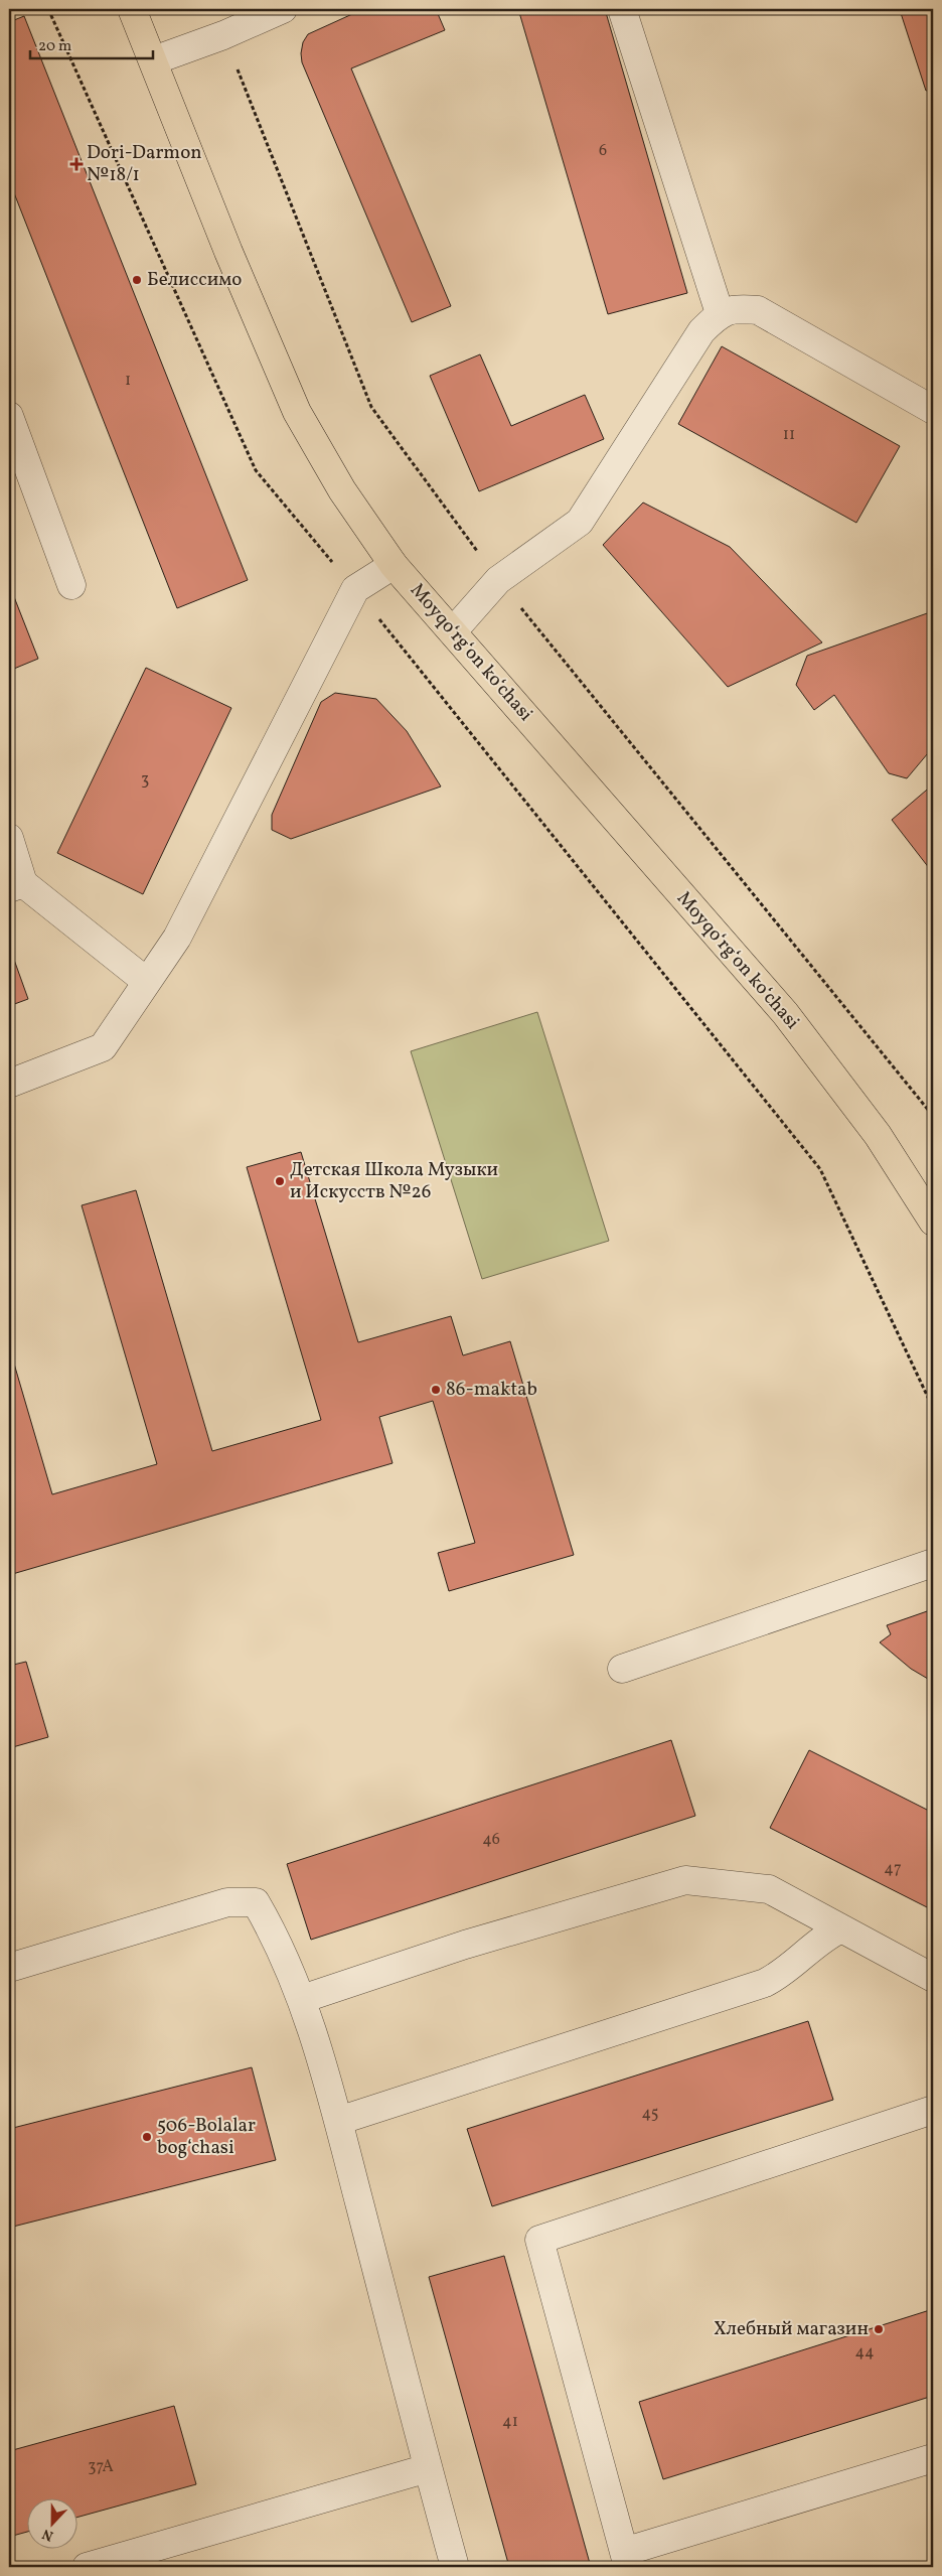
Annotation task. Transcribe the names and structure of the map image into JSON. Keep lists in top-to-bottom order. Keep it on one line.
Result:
{"streets":{"main road":["Moyqoʻrgʻon koʻchasi"]},"places":{"health":["Dori-Darmon №18/1"],"other":["Белиссимо","Детская Школа Музыки и Искусств №26","86-maktab","506-Bolalar bogʻchasi","Хлебный магазин"]},"house_numbers":["6","1","11","3","46","47","45","44","41","37А"],"scale_bar":"20 m","north":"bottom"}
